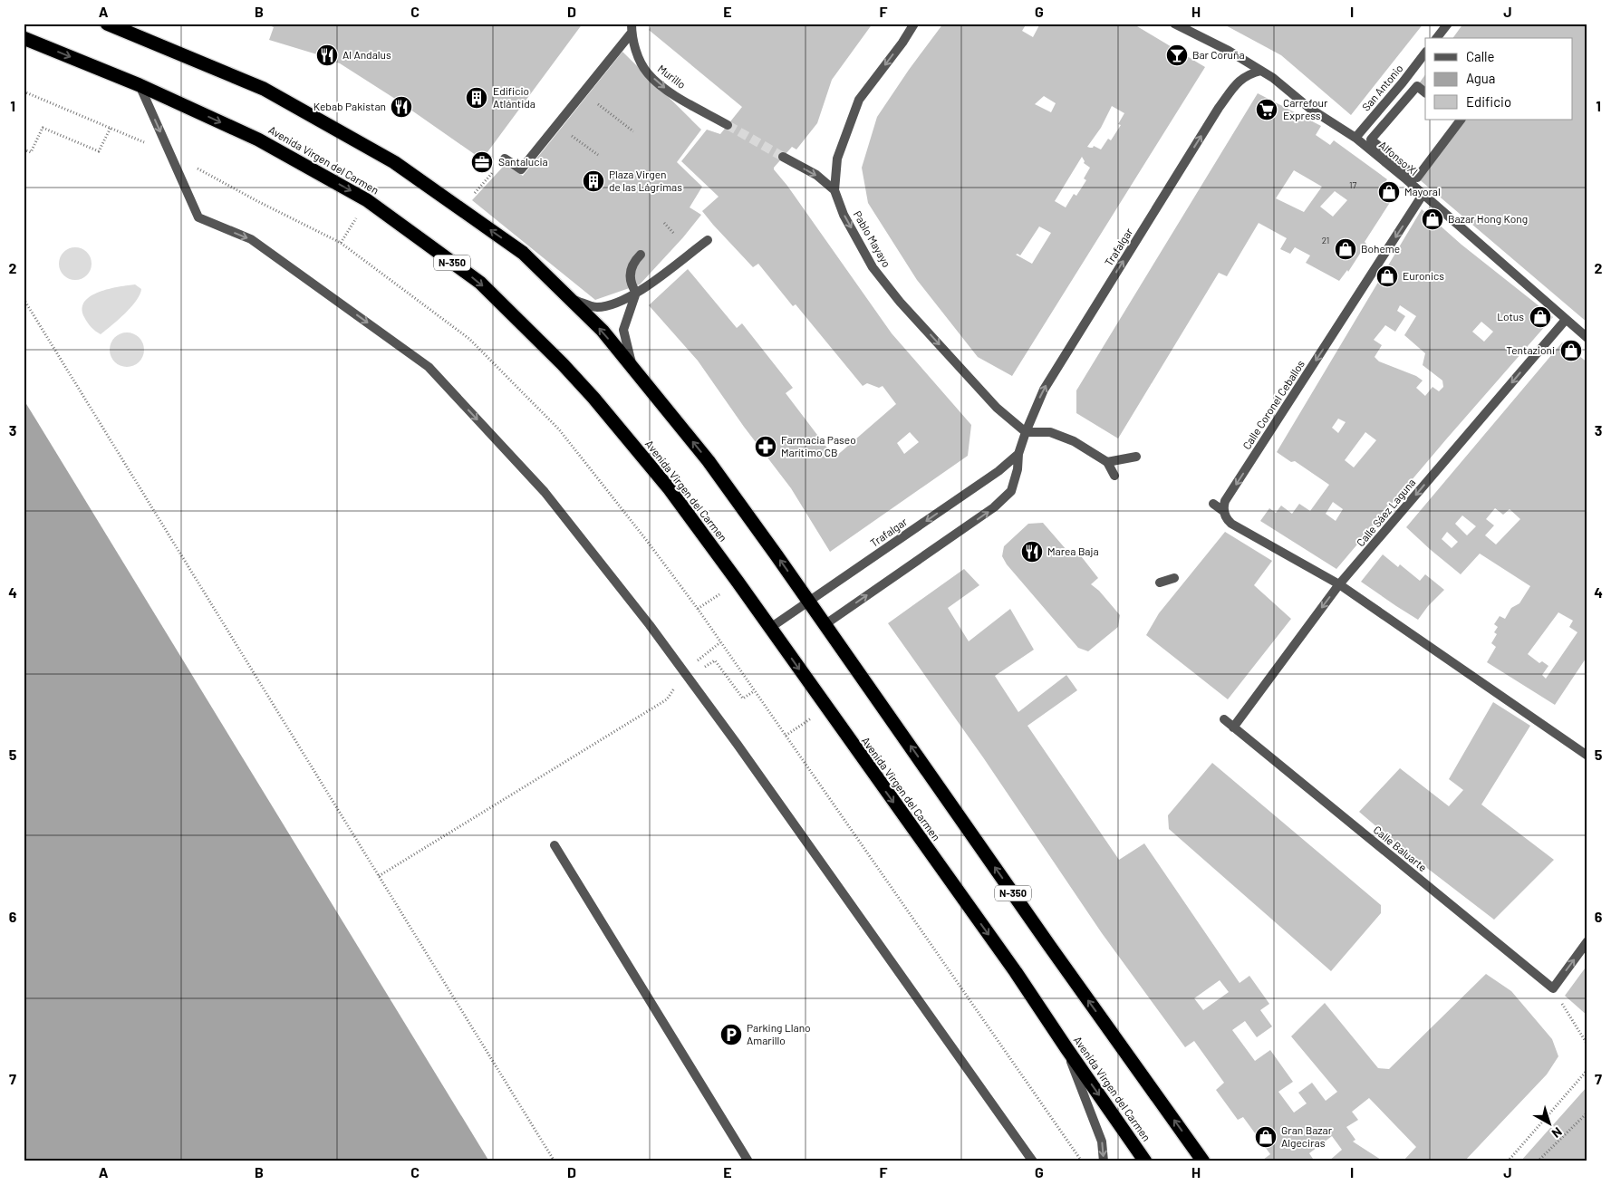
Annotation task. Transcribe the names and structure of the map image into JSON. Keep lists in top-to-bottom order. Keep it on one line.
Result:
{"streets":{"highway":["Avenida Virgen del Carmen","N-350"],"street":["Murillo","San Antonio","Alfonso XI","Pablo Mayayo","Trafalgar","Calle Coronel Ceballos","Calle Sáez Laguna","Calle Baluarte"]},"crossings":[["San Antonio","Alfonso XI"],["Alfonso XI","Trafalgar"],["Alfonso XI","Calle Coronel Ceballos"],["Alfonso XI","Calle Sáez Laguna"],["Avenida Virgen del Carmen","Trafalgar"],["Pablo Mayayo","Trafalgar"],["Trafalgar","N-350"],["Calle Sáez Laguna","Calle Baluarte"]],"one_way":["Murillo","Pablo Mayayo","Calle Coronel Ceballos","Calle Sáez Laguna"],"places":{"restaurant":["Al Andalus","Kebab Pakistan","Marea Baja"],"bar":["Bar Coruña"],"building":["Edificio Atlántida","Plaza Virgen de las Lágrimas"],"supermarket":["Carrefour Express"],"office":["Santalucia"],"shop":["Mayoral","Bazar Hong Kong","Boheme","Euronics","Lotus","Tentazioni","Gran Bazar Algeciras"],"pharmacy":["Farmacia Paseo Marítimo CB"],"parking":["Parking Llano Amarillo"]},"house_numbers":["17","21"],"legend":["Calle","Agua","Edificio"],"north":"bottom right","grid":{"columns":["A","B","C","D","E","F","G","H","I","J"],"rows":["1","2","3","4","5","6","7"]}}
